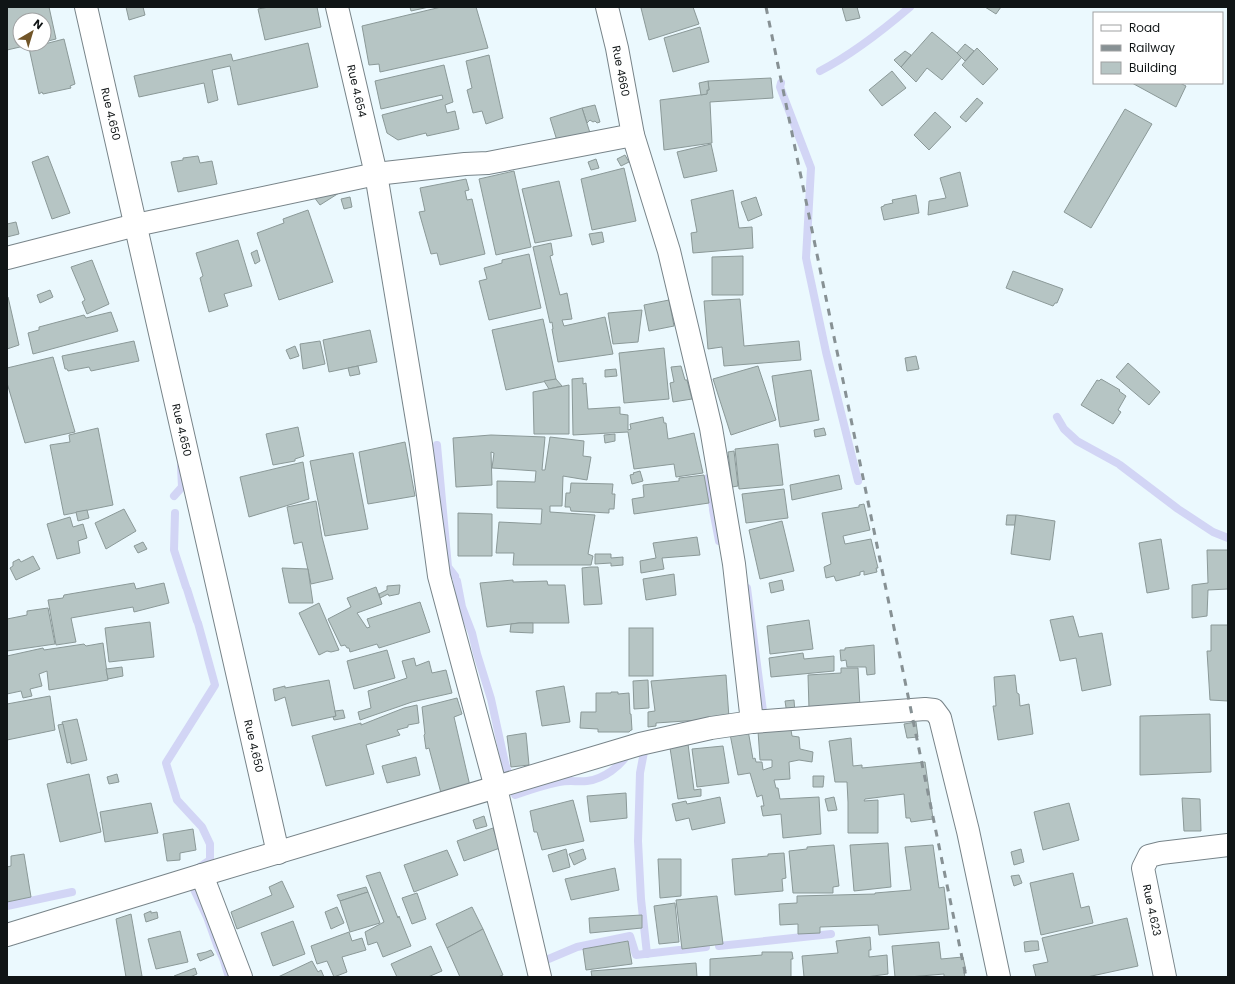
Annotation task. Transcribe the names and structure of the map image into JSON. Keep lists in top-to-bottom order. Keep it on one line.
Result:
{"streets":{"street":["Rue 4660","Rue 4.654","Rue 4.650","Rue 4.623"]},"legend":["Road","Railway","Building"],"north":"top right"}
